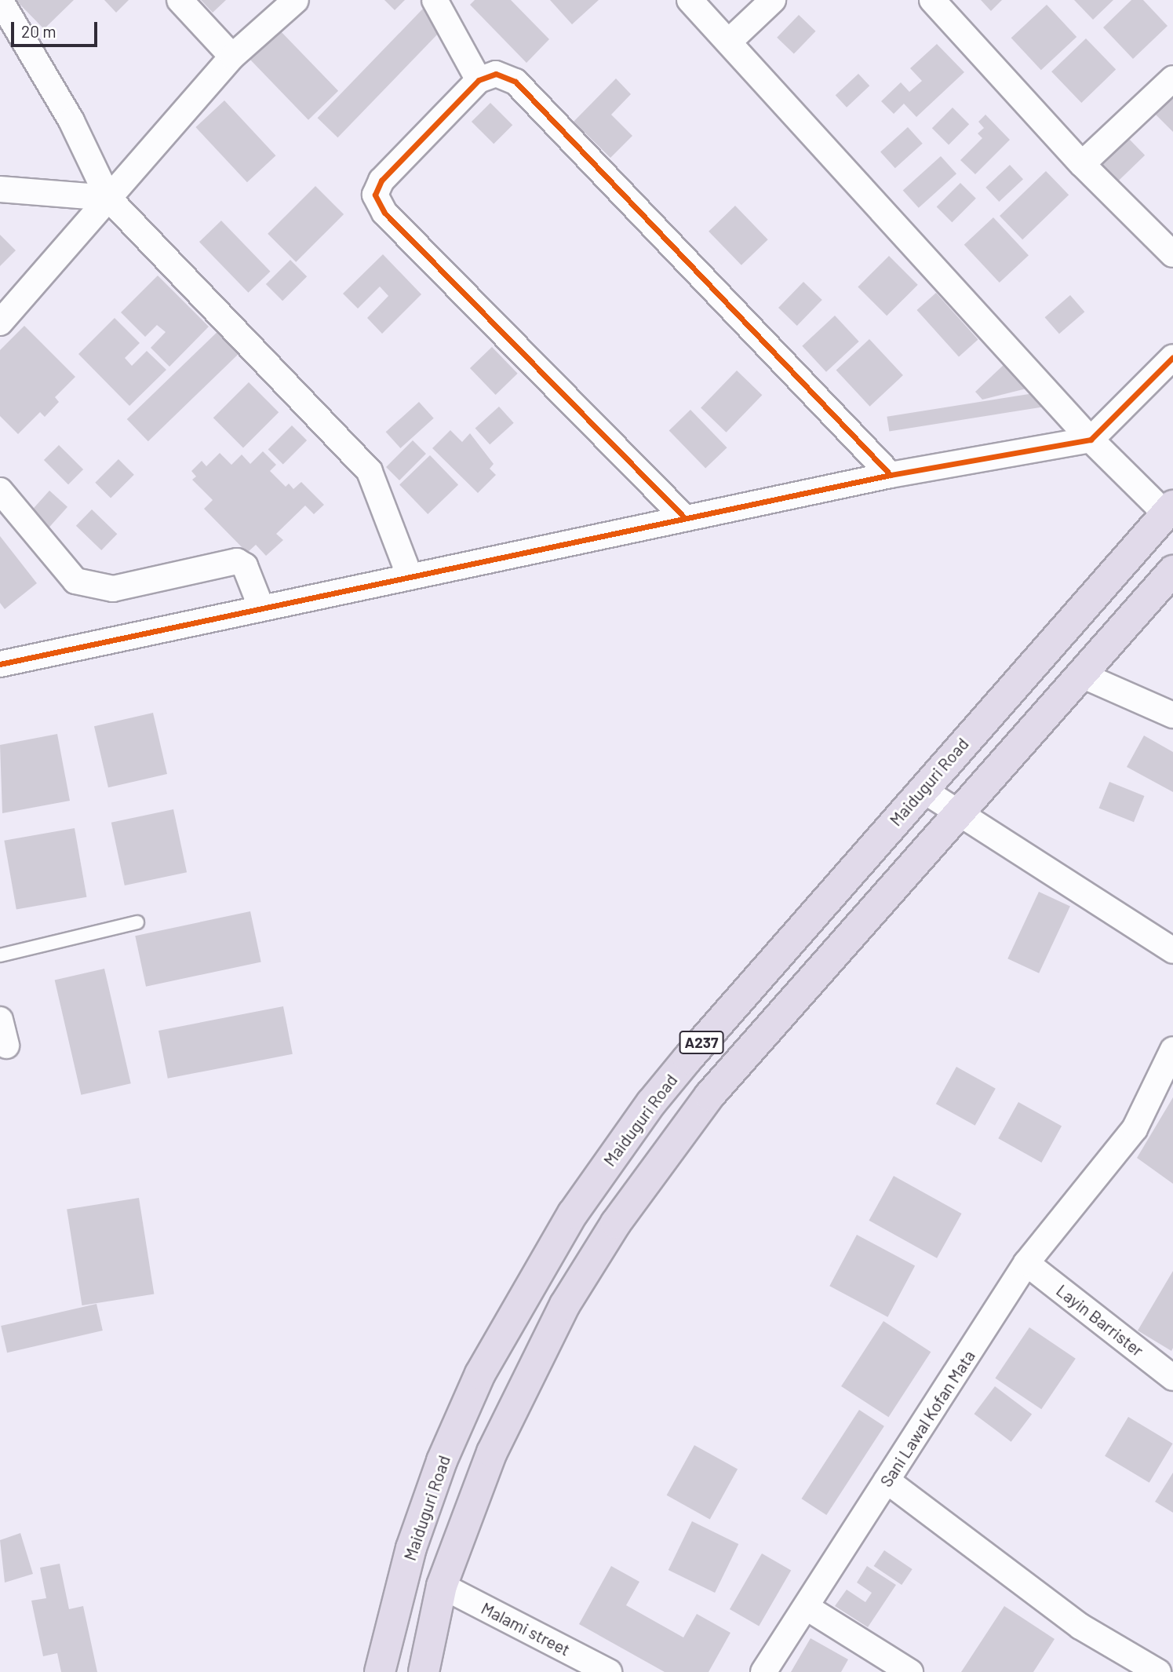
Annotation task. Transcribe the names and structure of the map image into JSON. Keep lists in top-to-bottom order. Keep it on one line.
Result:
{"streets":{"highway":["Maiduguri Road","A237"],"street":["Layin Barrister","Sani Lawal Kofan Mata","Malami street"]},"crossings":[["A237","Malami street"],["Layin Barrister","Sani Lawal Kofan Mata"]],"scale_bar":"20 m"}
